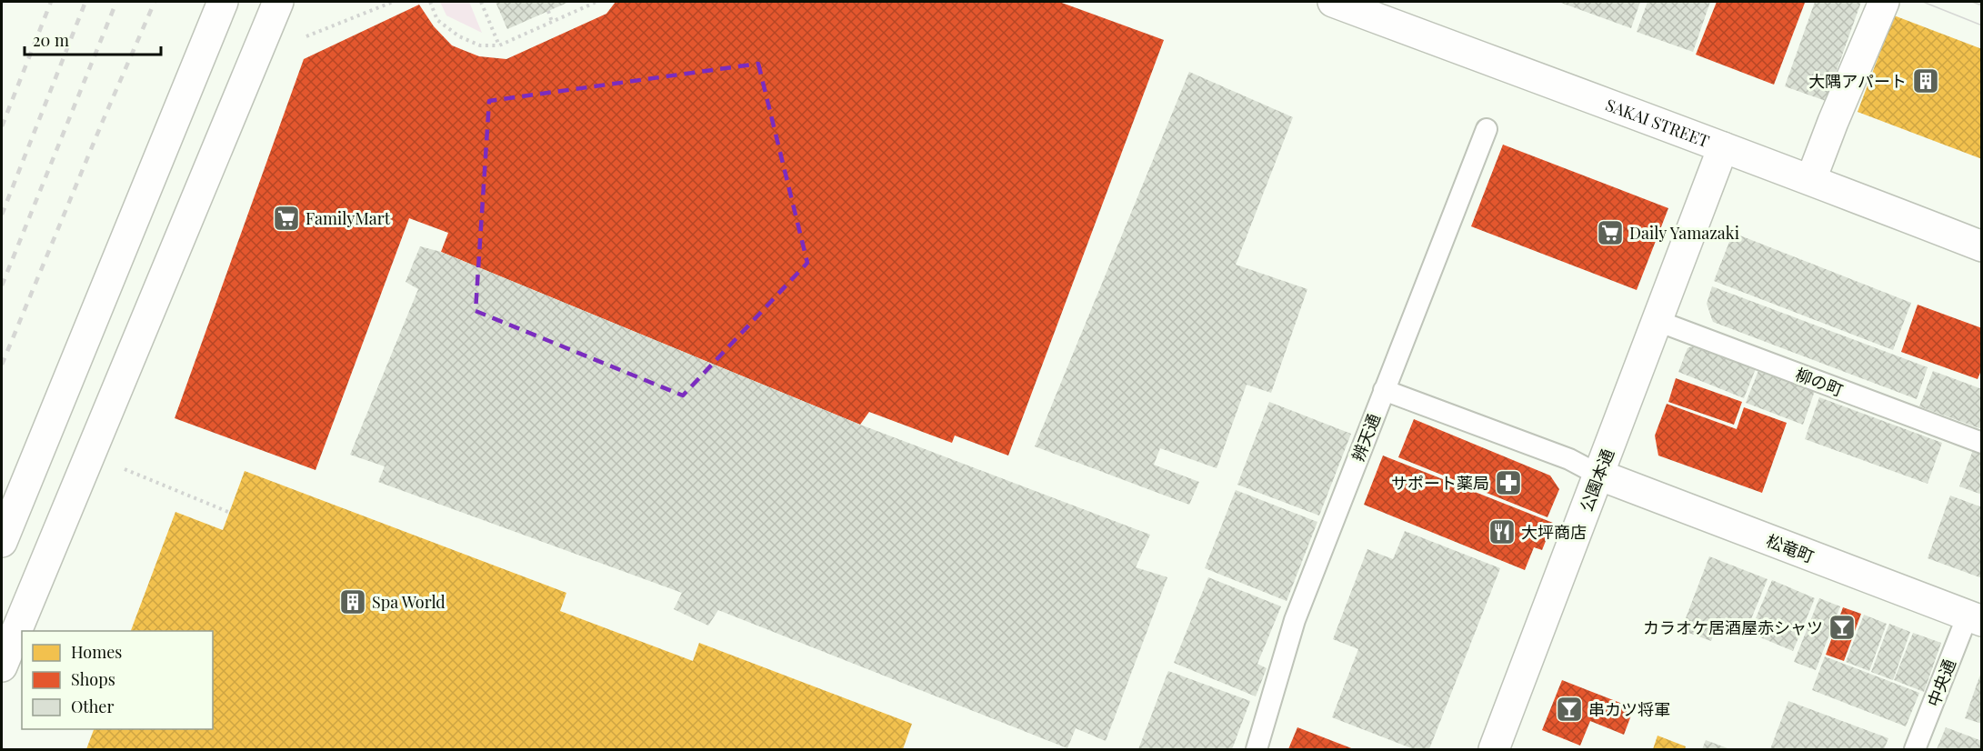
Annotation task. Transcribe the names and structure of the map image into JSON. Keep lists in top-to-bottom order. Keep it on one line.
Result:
{"streets":{"street":["SAKAI STREET","公園本通","松竜町"],"lane":["柳の町","辨天通","中央通"]},"crossings":[["SAKAI STREET","公園本通"],["柳の町","公園本通"],["公園本通","松竜町"],["松竜町","中央通"]],"places":{"building":["大隅アパート","Spa World"],"supermarket":["FamilyMart","Daily Yamazaki"],"pharmacy":["サポート薬局"],"restaurant":["大坪商店"],"bar":["カラオケ居酒屋赤シャツ","串カツ将軍"]},"legend":["Homes","Shops","Other"],"scale_bar":"20 m"}
